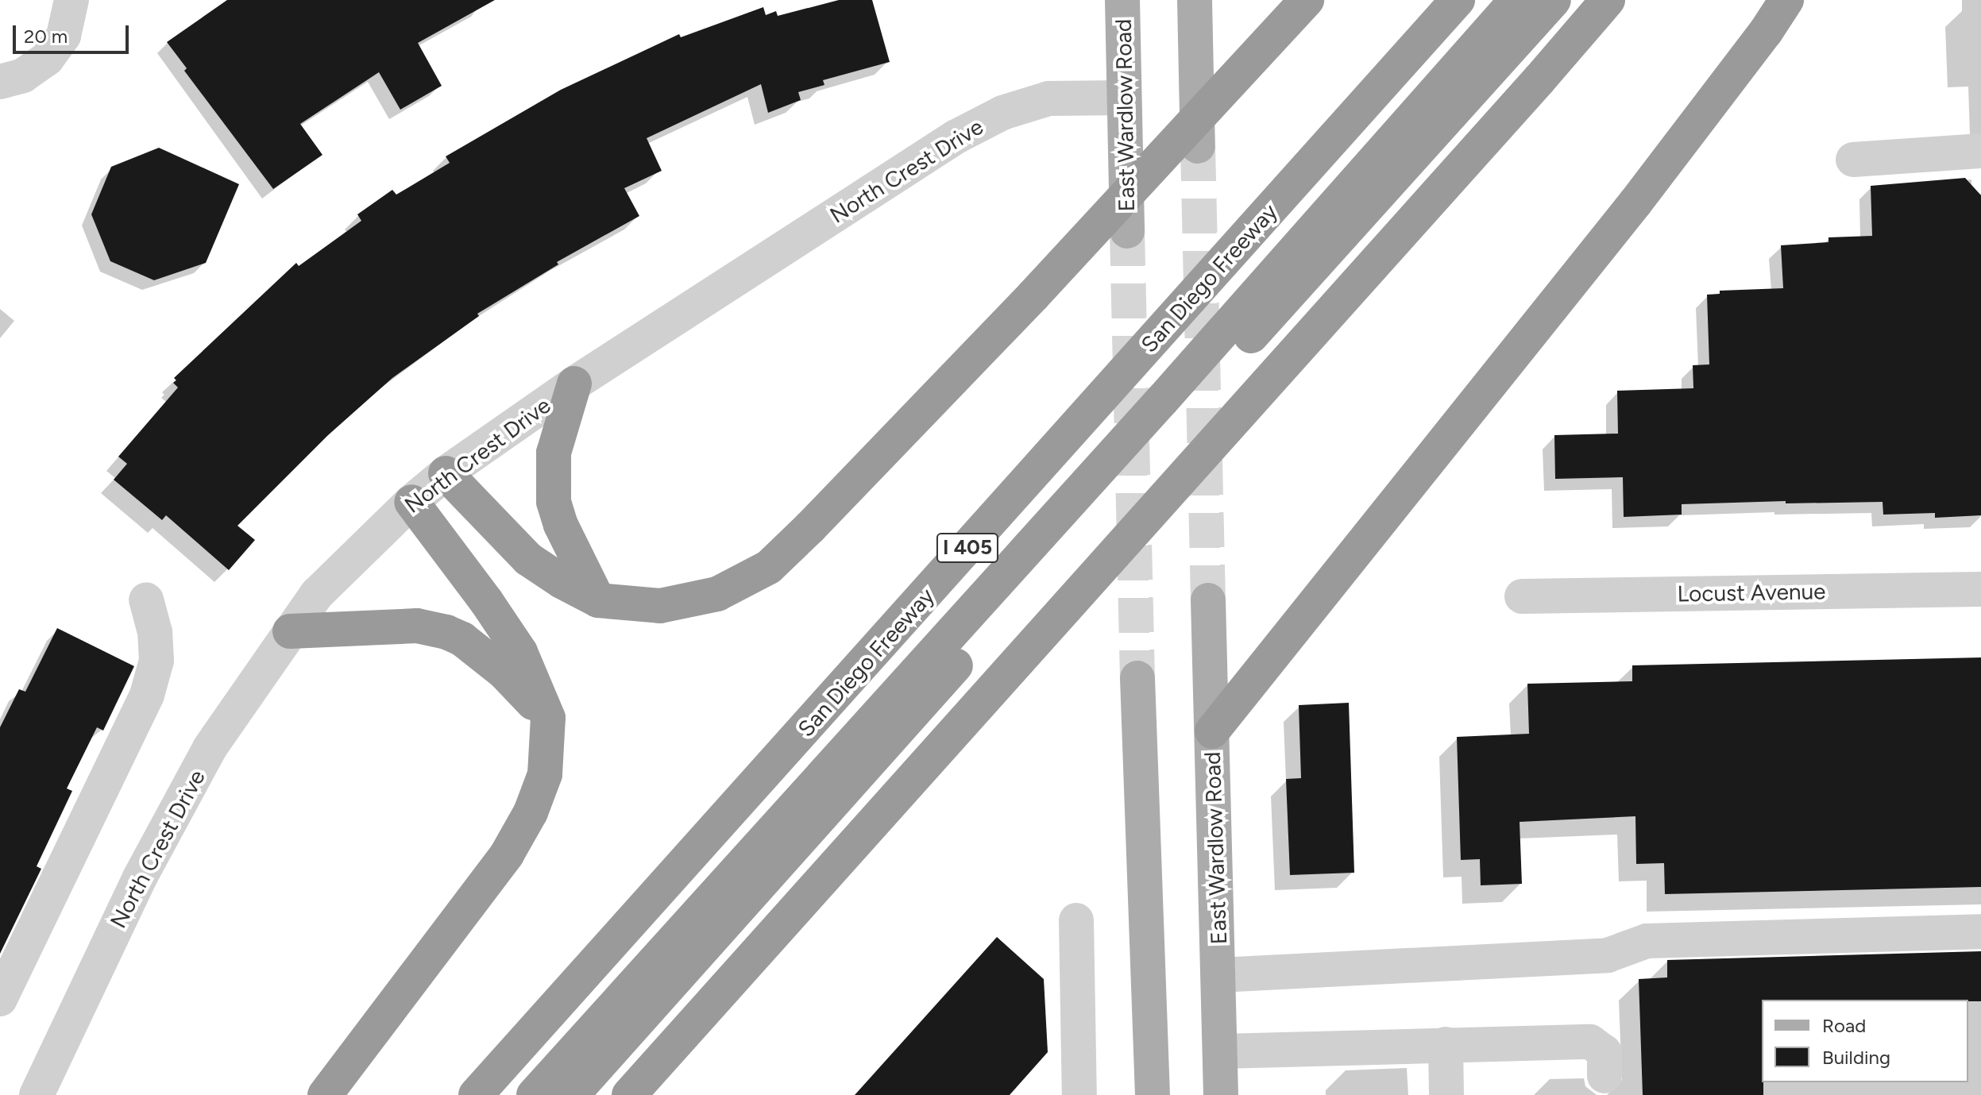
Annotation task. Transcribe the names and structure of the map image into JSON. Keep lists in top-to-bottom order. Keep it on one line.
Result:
{"streets":{"highway":["San Diego Freeway","I 405"],"main road":["East Wardlow Road"],"street":["North Crest Drive","Locust Avenue"]},"crossings":[["East Wardlow Road","North Crest Drive"]],"legend":["Road","Building"],"scale_bar":"20 m"}
